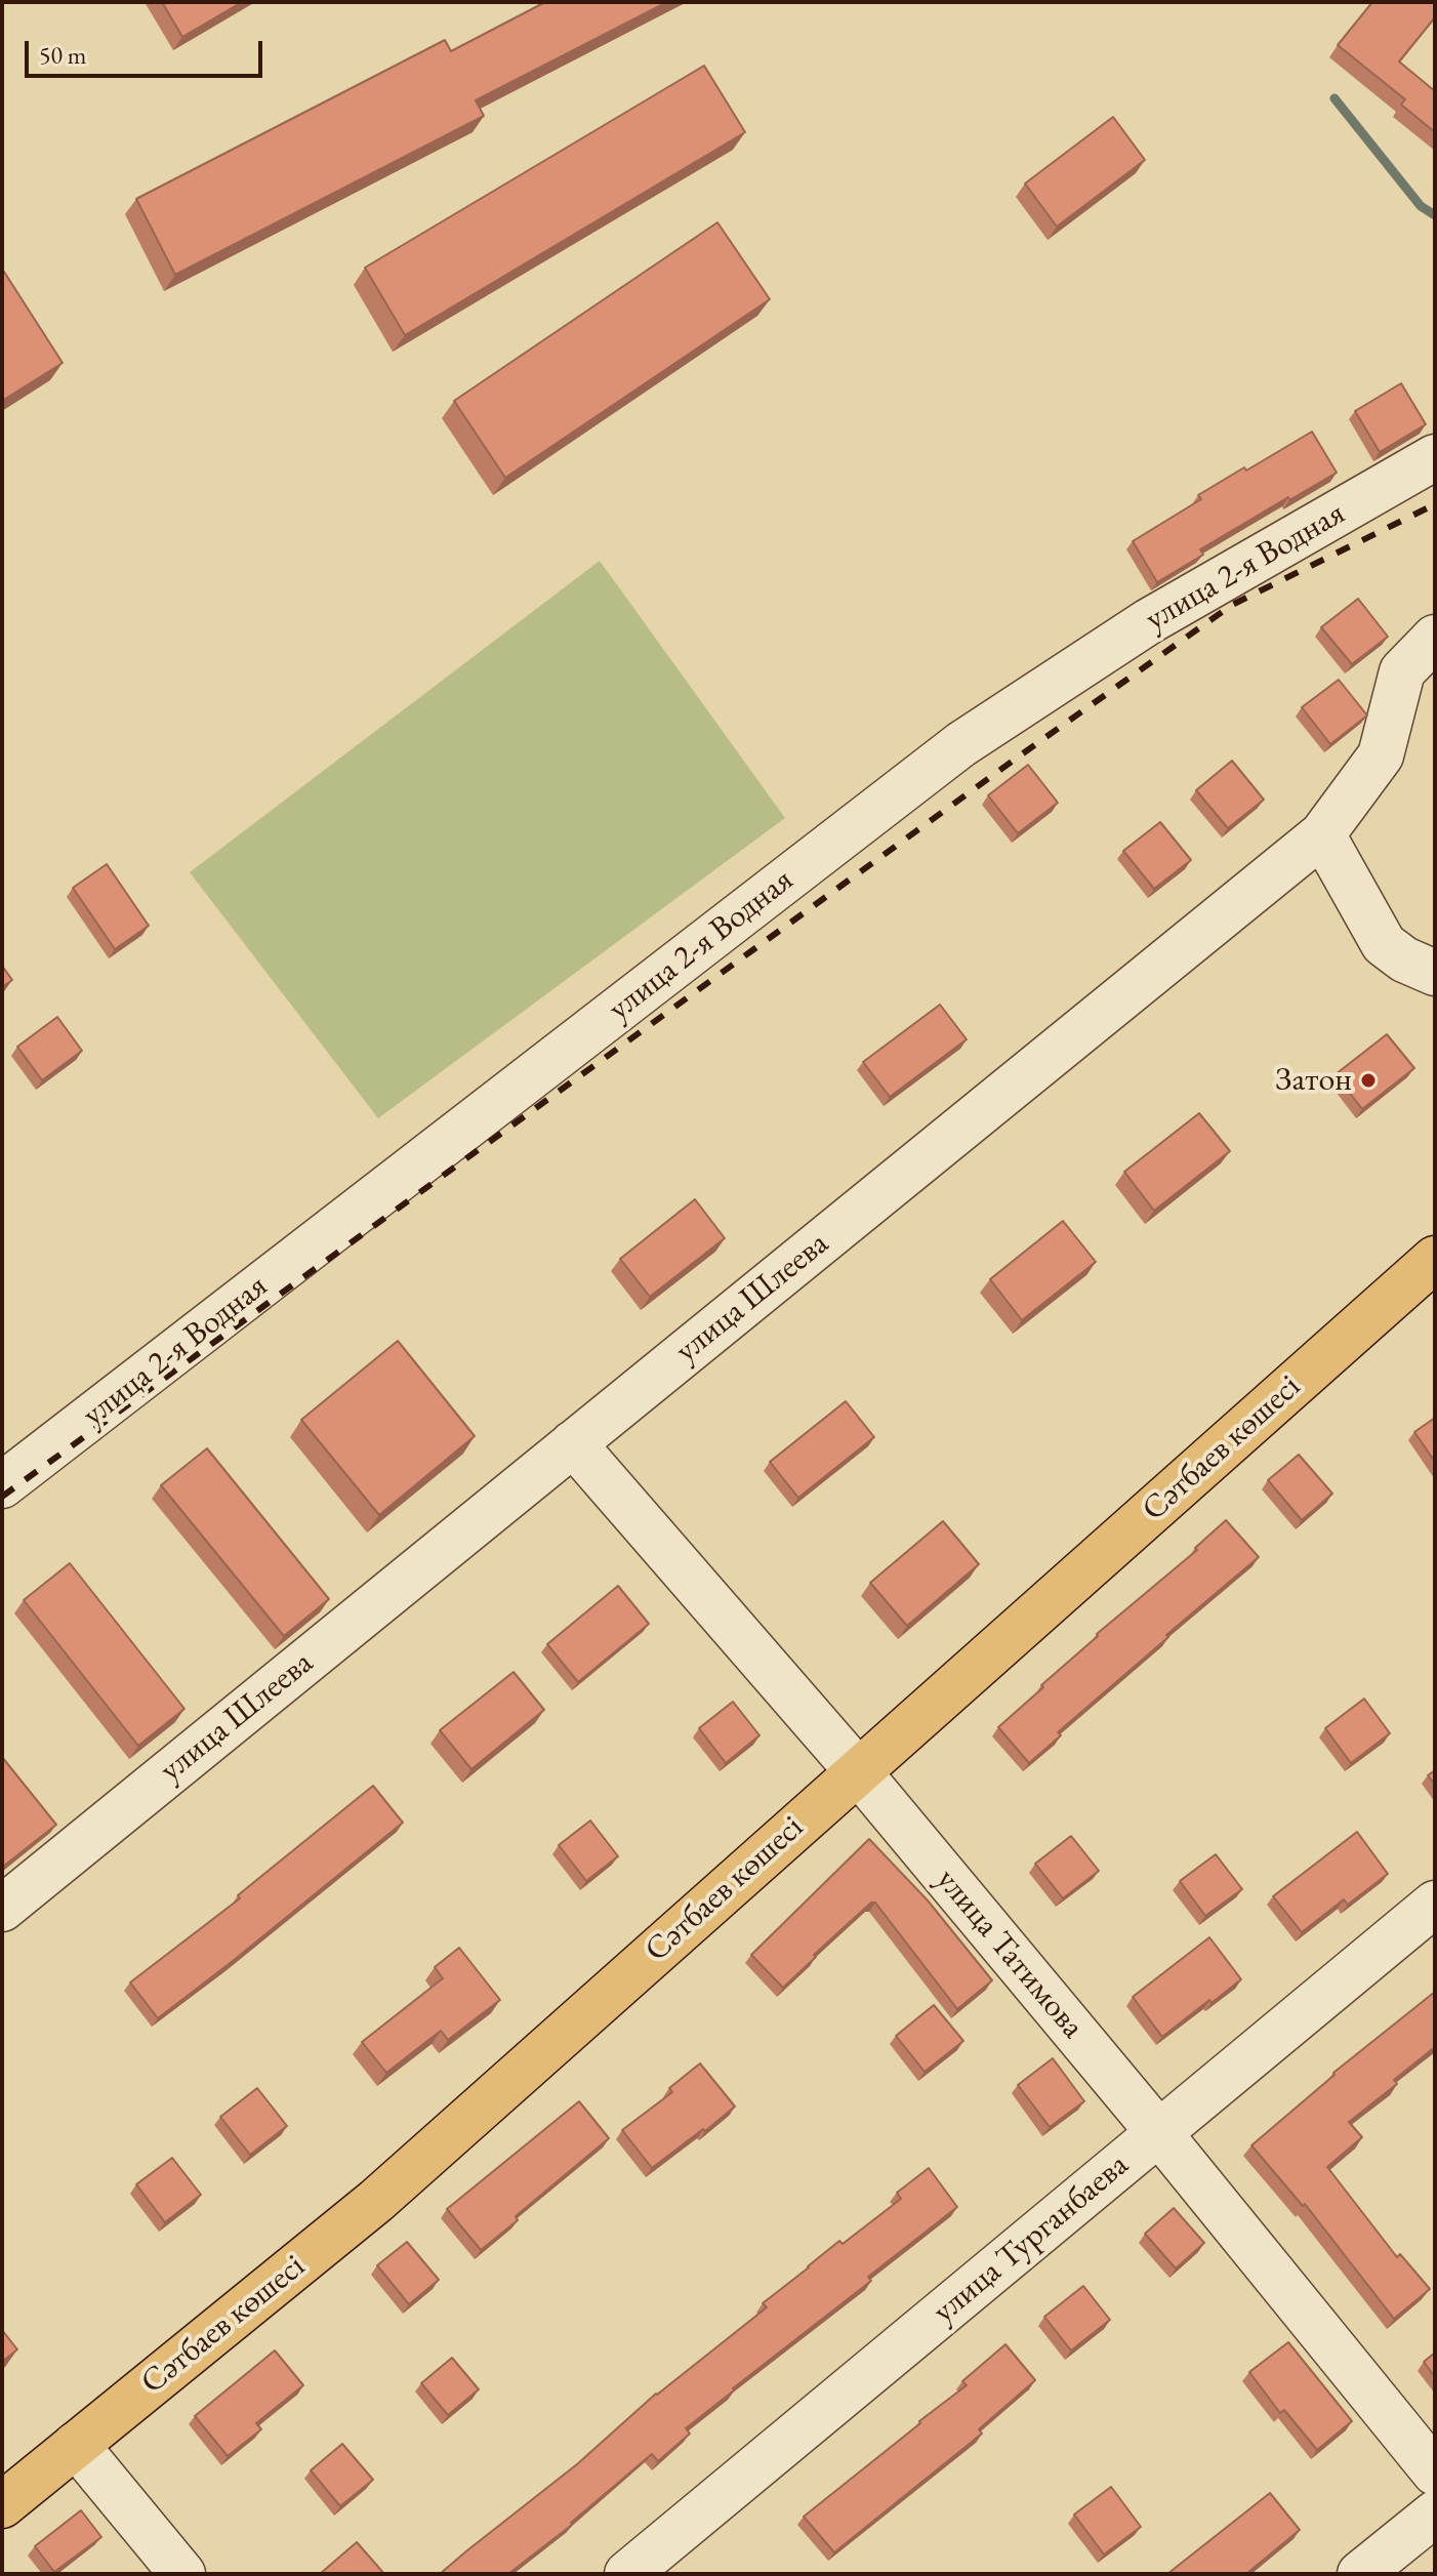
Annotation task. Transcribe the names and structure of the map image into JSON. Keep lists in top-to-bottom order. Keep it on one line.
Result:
{"streets":{"main road":["Сәтбаев көшесі"],"street":["улица 2-я Водная","улица Шлеева","улица Татимова","улица Турганбаева"]},"crossings":[["улица Шлеева","улица Татимова"],["Сәтбаев көшесі","улица Татимова"],["улица Татимова","улица Турганбаева"]],"places":["Затон"],"scale_bar":"50 m"}
